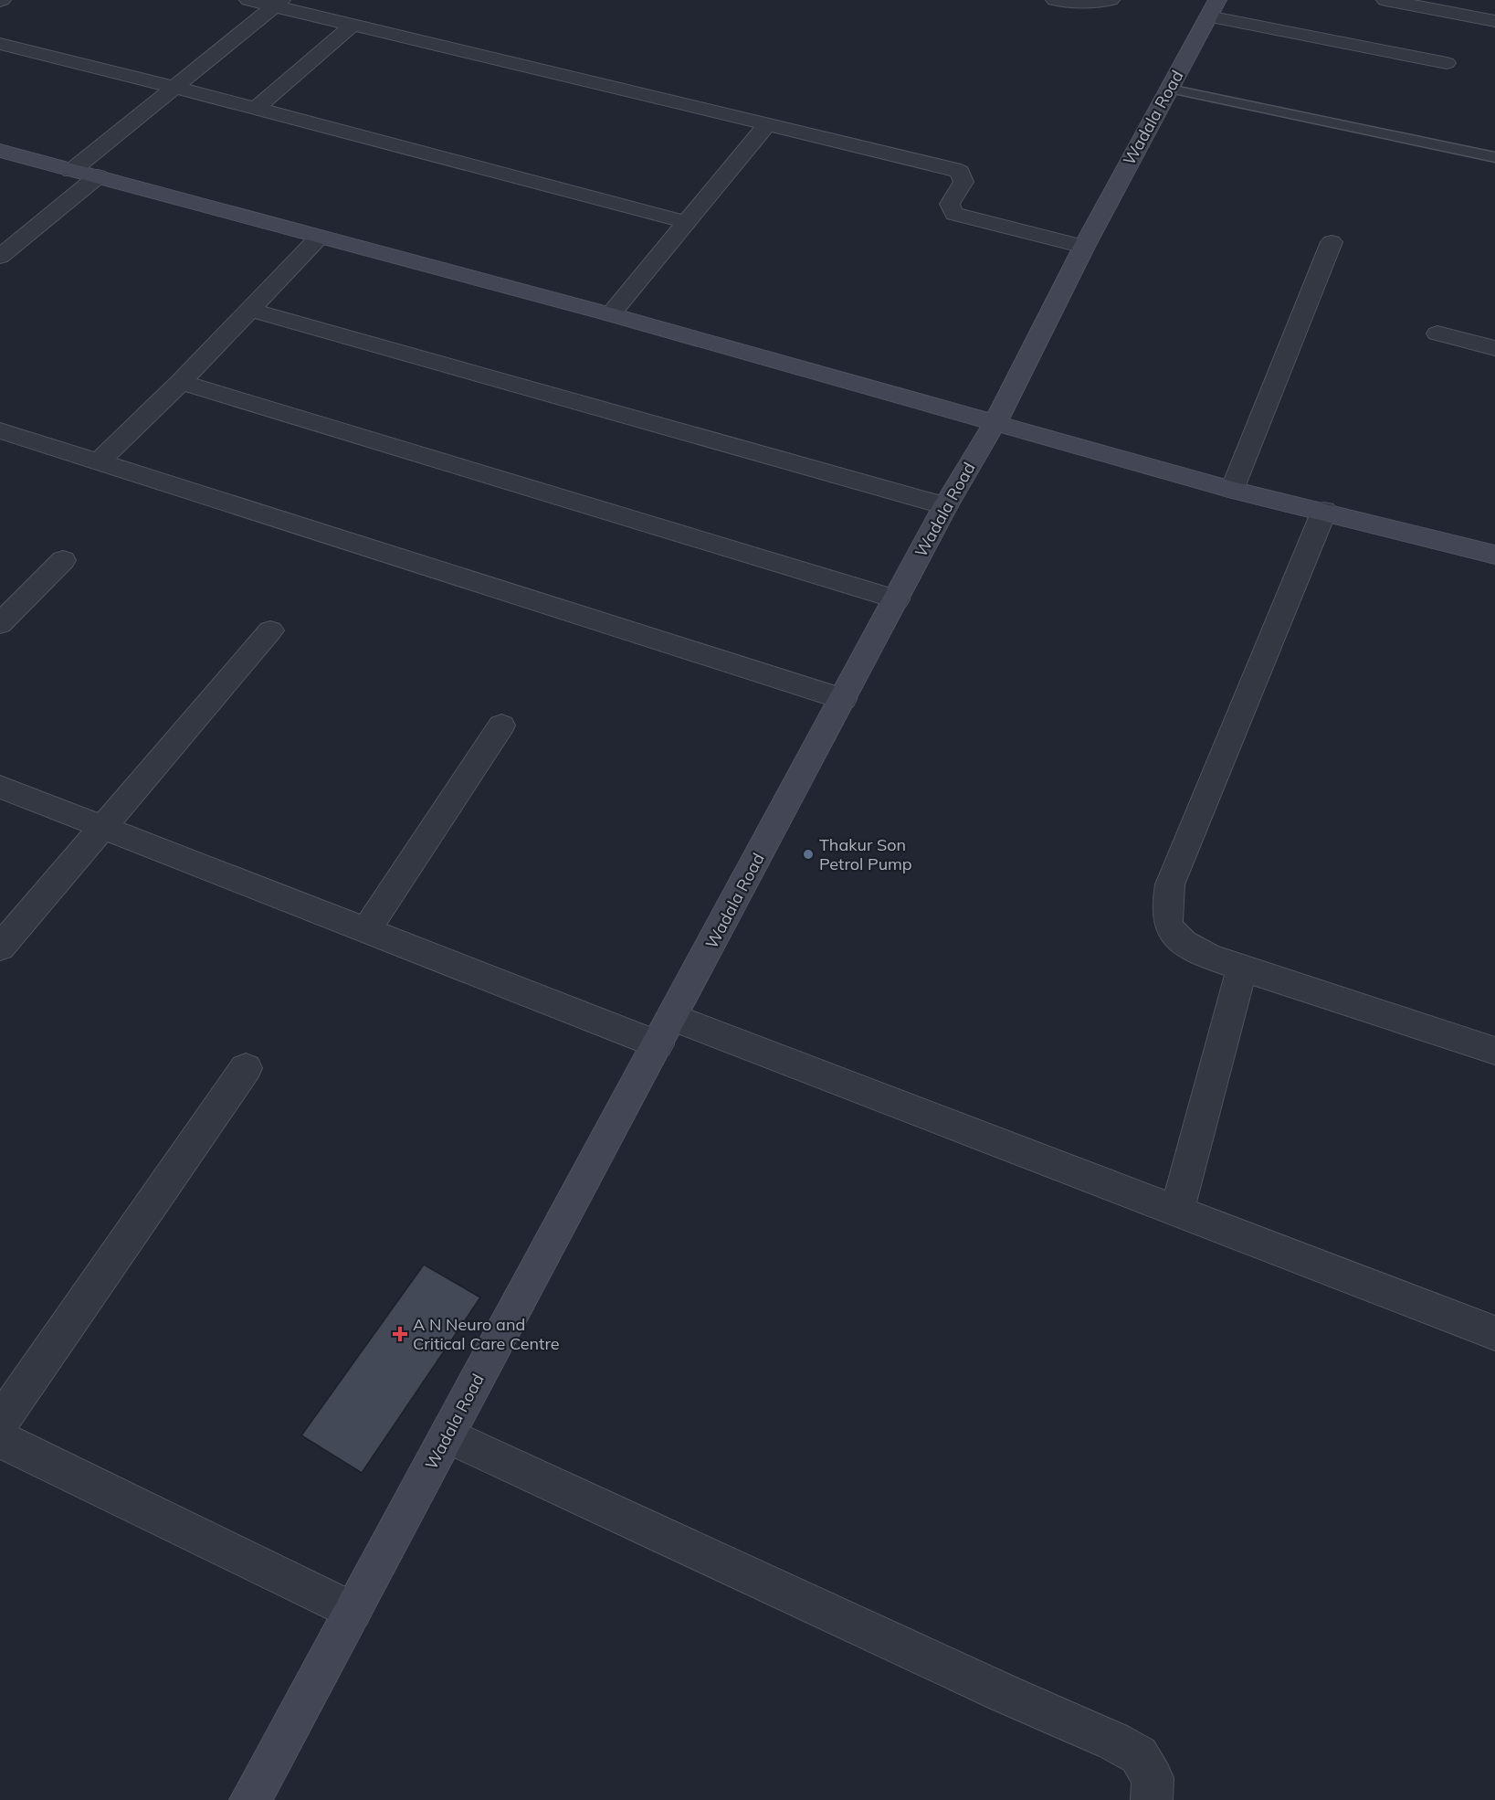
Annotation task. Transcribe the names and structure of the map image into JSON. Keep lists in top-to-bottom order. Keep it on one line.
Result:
{"streets":{"street":["Wadala Road"]},"places":{"other":["Thakur Son Petrol Pump"],"health":["A N Neuro and Critical Care Centre"]}}
